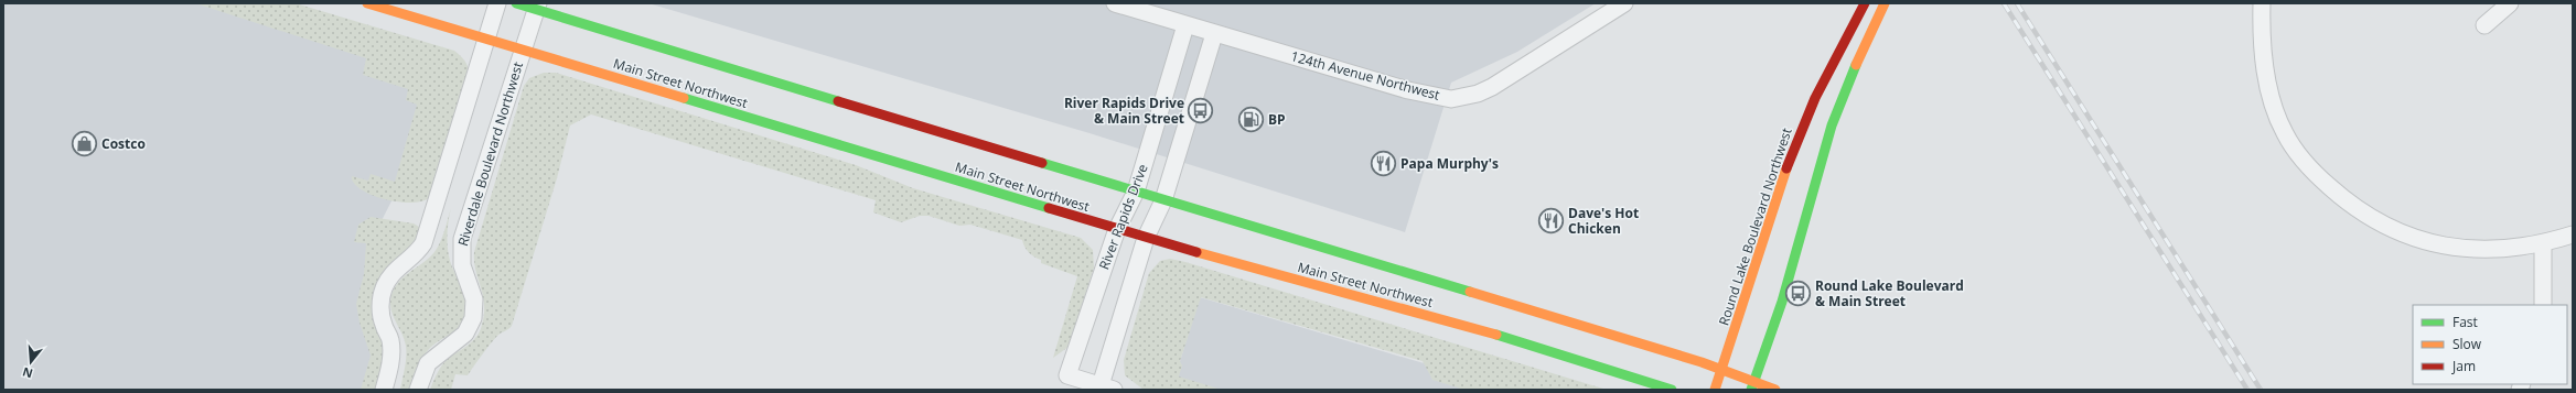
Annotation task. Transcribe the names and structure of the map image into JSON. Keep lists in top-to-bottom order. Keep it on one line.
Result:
{"streets":{"main road":["Main Street Northwest","Round Lake Boulevard Northwest"],"street":["124th Avenue Northwest","Riverdale Boulevard Northwest","River Rapids Drive"]},"crossings":[["124th Avenue Northwest","River Rapids Drive"],["Main Street Northwest","Riverdale Boulevard Northwest"],["Main Street Northwest","River Rapids Drive"],["Main Street Northwest","Round Lake Boulevard Northwest"]],"places":{"bus stop":["River Rapids Drive & Main Street","Round Lake Boulevard & Main Street"],"fuel station":["BP"],"shop":["Costco"],"restaurant":["Papa Murphy's","Dave's Hot Chicken"]},"legend":["Fast","Slow","Jam"],"north":"bottom"}
